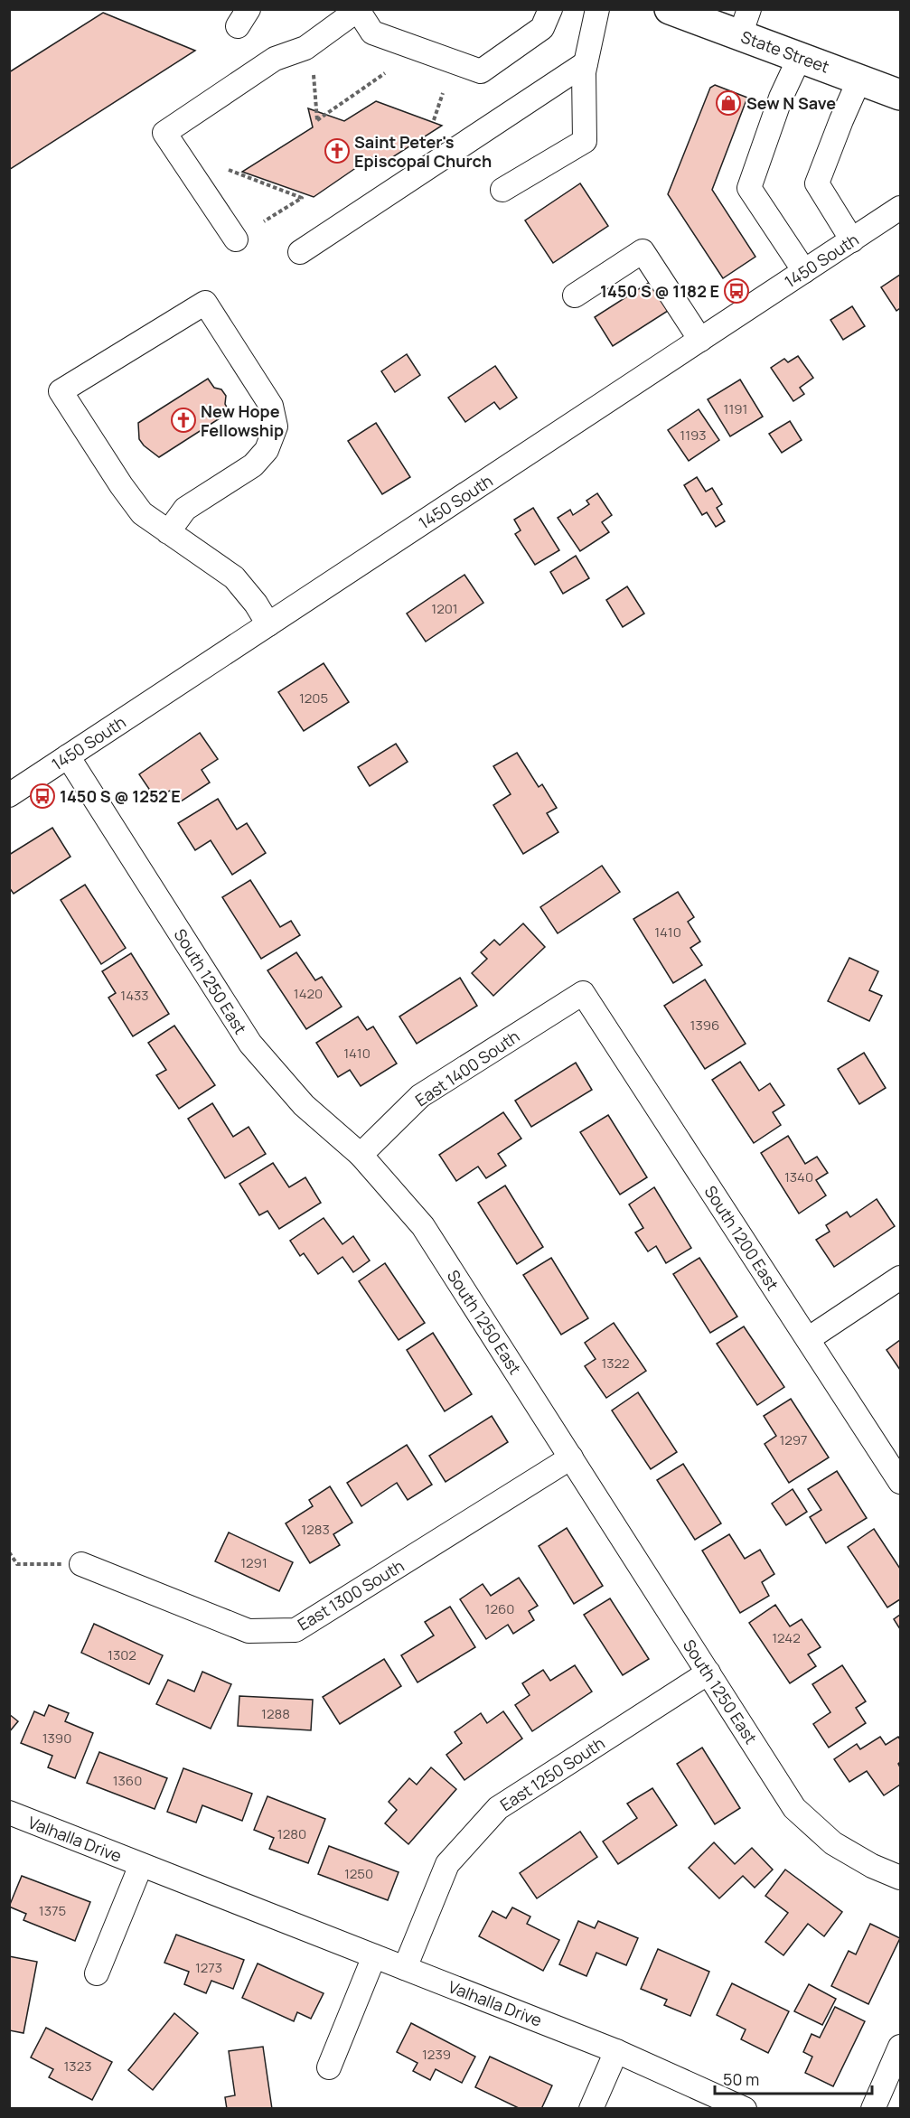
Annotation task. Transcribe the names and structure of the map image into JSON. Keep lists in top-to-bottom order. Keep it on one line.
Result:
{"streets":{"main road":["State Street"],"street":["1450 South","South 1250 East","East 1400 South","South 1200 East","East 1300 South","East 1250 South","Valhalla Drive"]},"crossings":[["1450 South","South 1250 East"],["South 1250 East","East 1400 South"],["South 1250 East","East 1300 South"],["South 1250 East","East 1250 South"],["East 1400 South","South 1200 East"],["East 1250 South","Valhalla Drive"]],"places":{"shop":["Sew N Save"],"church":["Saint Peter's Episcopal Church","New Hope Fellowship"],"bus stop":["1450 S @ 1182 E","1450 S @ 1252 E"]},"house_numbers":["1191","1193","1201","1205","1410","1420","1433","1396","1410","1340","1322","1297","1283","1291","1260","1242","1302","1288","1390","1360","1280","1250","1375","1273","1239","1323"],"scale_bar":"50 m"}
